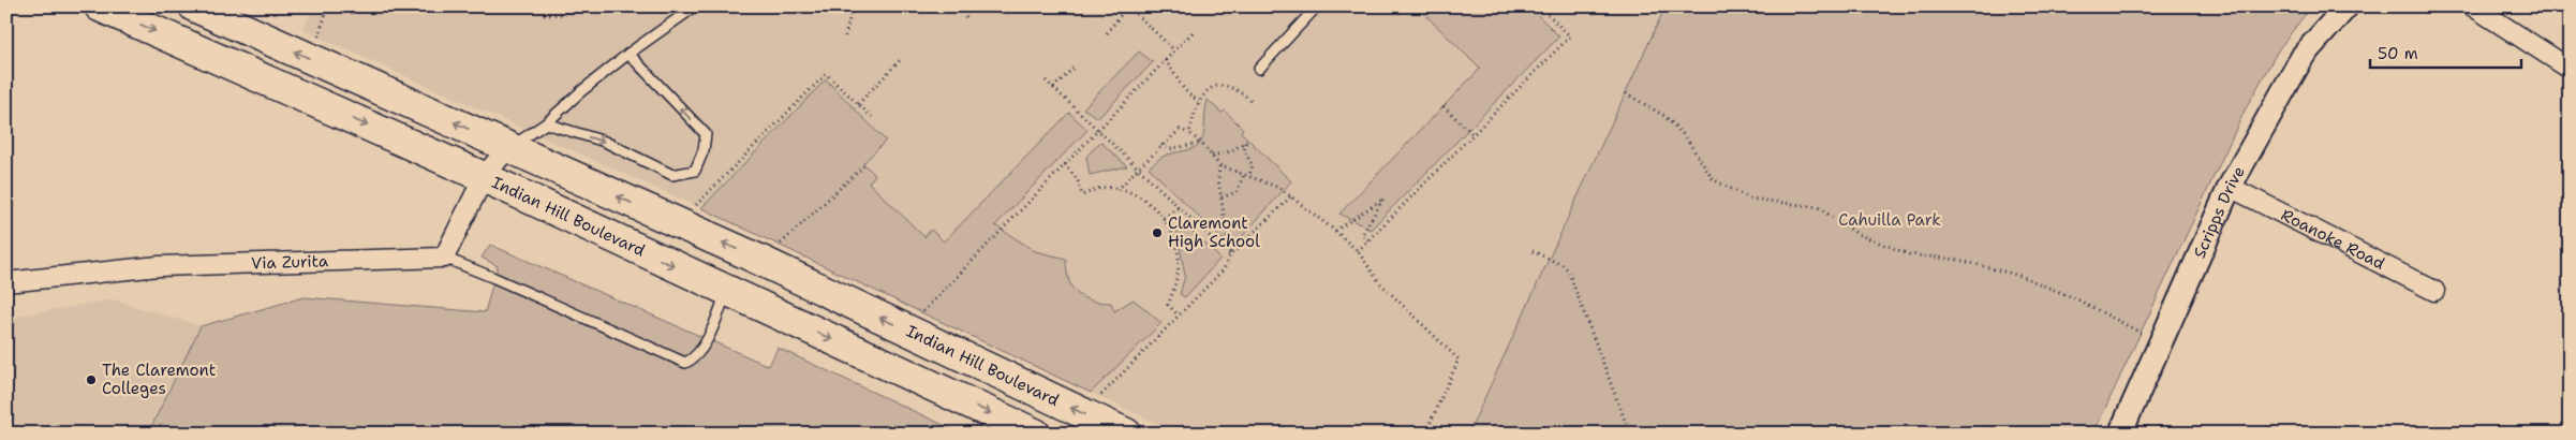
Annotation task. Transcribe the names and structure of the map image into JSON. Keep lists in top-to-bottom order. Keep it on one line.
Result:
{"streets":{"main road":["Indian Hill Boulevard"],"street":["Scripps Drive","Roanoke Road","Via Zurita"]},"crossings":[["Scripps Drive","Roanoke Road"]],"parks":["Cahuilla Park"],"places":["Claremont High School","The Claremont Colleges"],"scale_bar":"50 m"}
